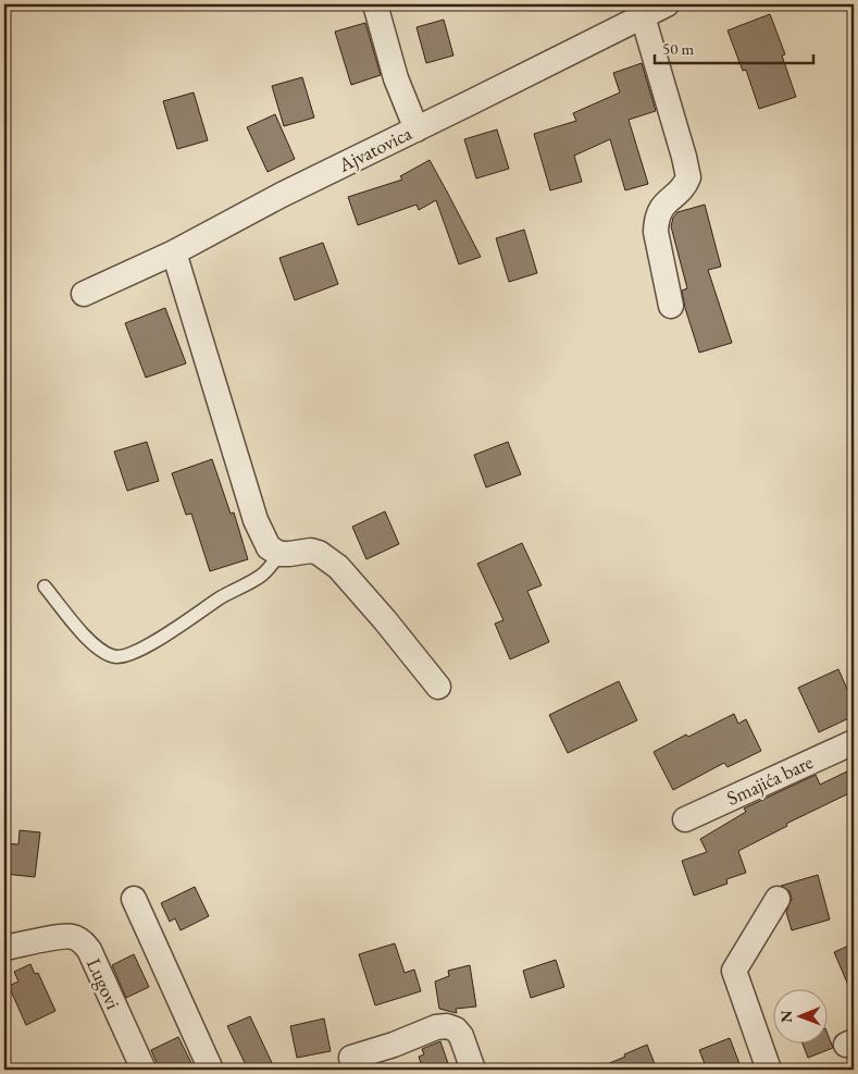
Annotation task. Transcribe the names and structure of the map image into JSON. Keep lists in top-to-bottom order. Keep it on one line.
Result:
{"streets":{"street":["Ajvatovica","Smajića bare","Lugovi"]},"scale_bar":"50 m","north":"left"}
